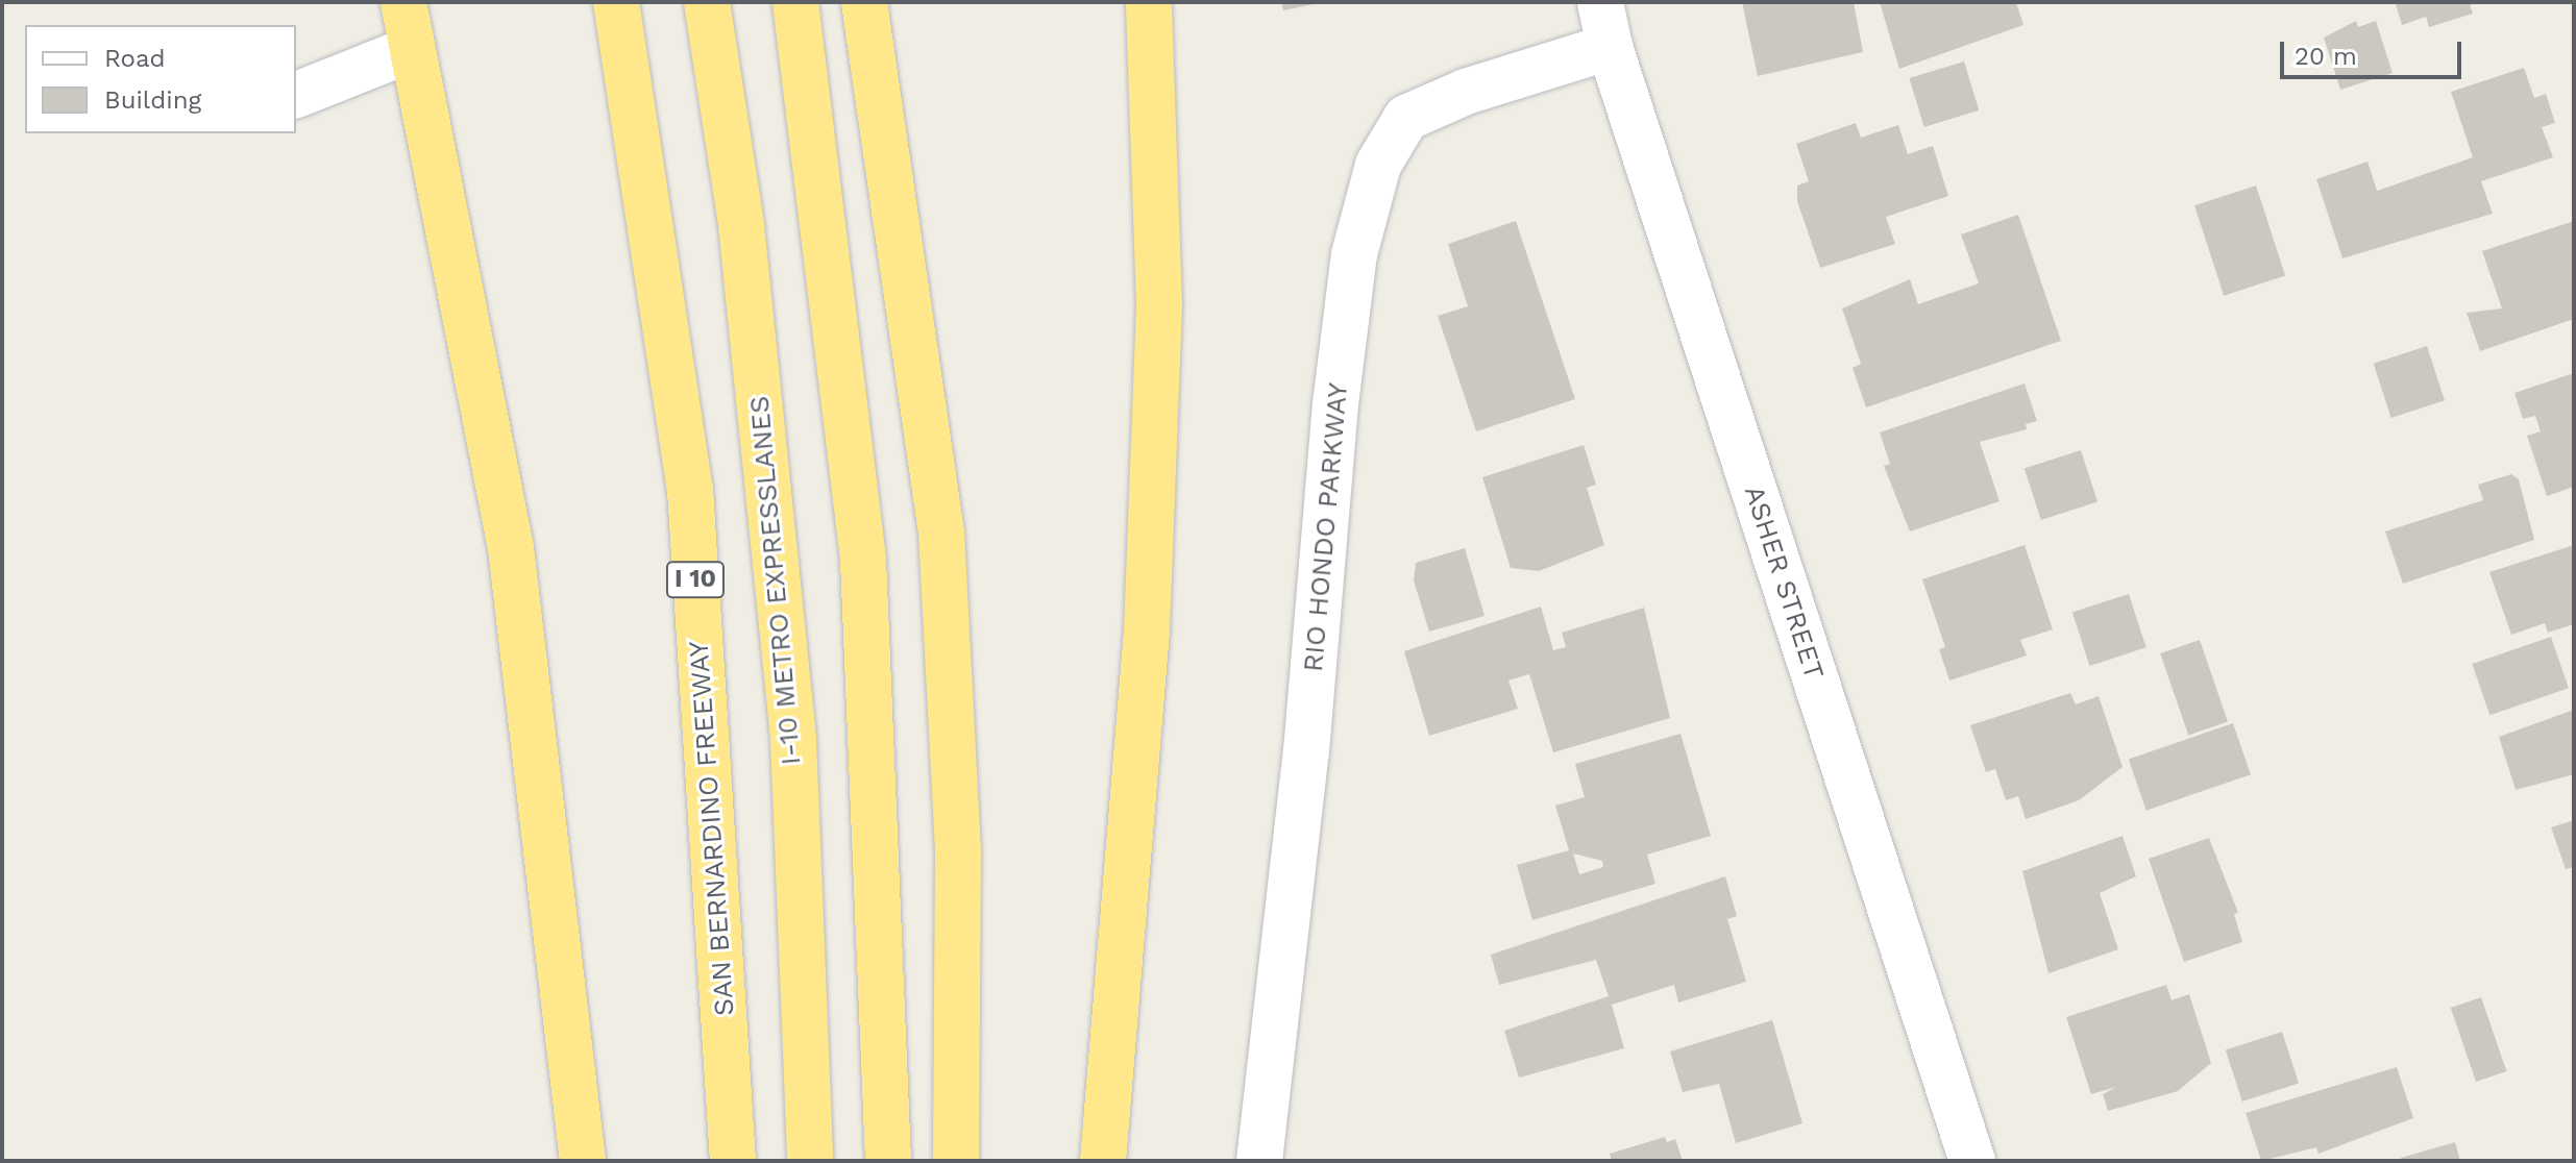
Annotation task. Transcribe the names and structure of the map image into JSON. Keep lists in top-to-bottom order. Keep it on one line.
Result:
{"streets":{"highway":["I 10","I-10 METRO EXPRESSLANES","SAN BERNARDINO FREEWAY"],"street":["RIO HONDO PARKWAY","ASHER STREET"]},"crossings":[["RIO HONDO PARKWAY","ASHER STREET"]],"legend":["Road","Building"],"scale_bar":"20 m"}
